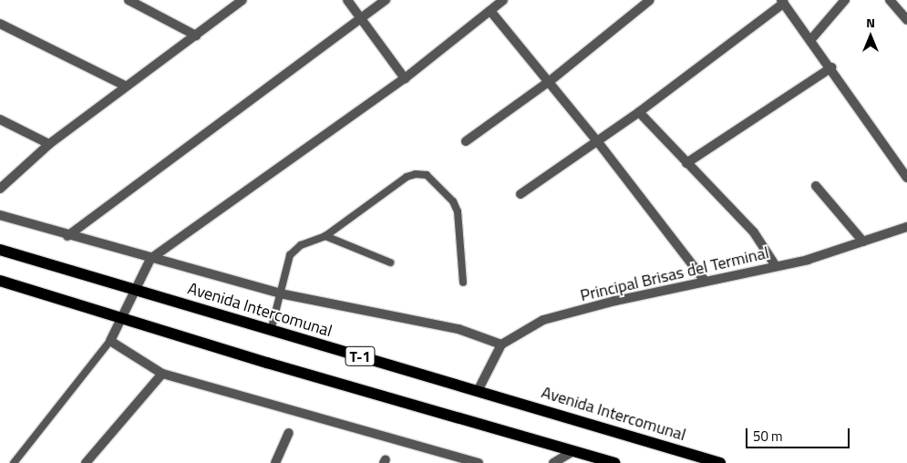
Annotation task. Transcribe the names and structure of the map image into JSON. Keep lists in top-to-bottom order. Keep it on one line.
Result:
{"streets":{"main road":["Avenida Intercomunal","T-1"],"street":["Principal Brisas del Terminal"]},"crossings":[["Principal Brisas del Terminal","Avenida Intercomunal"]],"scale_bar":"50 m","north":"top"}
